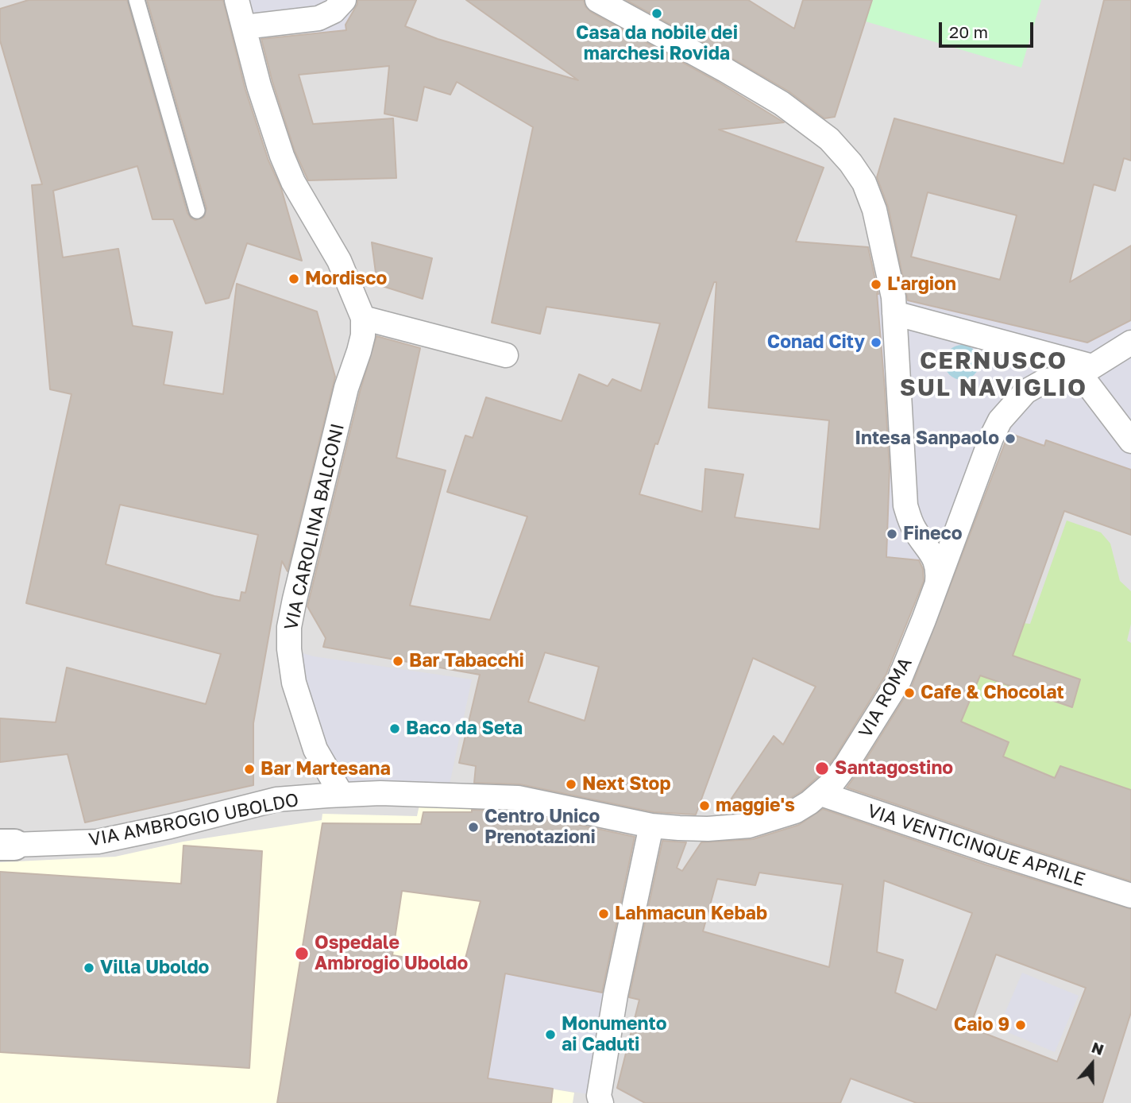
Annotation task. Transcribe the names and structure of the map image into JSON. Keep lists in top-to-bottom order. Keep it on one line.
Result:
{"streets":{"street":["VIA CAROLINA BALCONI","VIA ROMA","VIA AMBROGIO UBOLDO","VIA VENTICINQUE APRILE"]},"crossings":[["VIA CAROLINA BALCONI","VIA AMBROGIO UBOLDO"],["VIA ROMA","VIA AMBROGIO UBOLDO"],["VIA ROMA","VIA VENTICINQUE APRILE"]],"districts":["CERNUSCO SUL NAVIGLIO"],"places":["Casa da nobile dei marchesi Rovida","Mordisco","L'argion","Conad City","Intesa Sanpaolo","Fineco","Bar Tabacchi","Cafe & Chocolat","Baco da Seta","Santagostino","Bar Martesana","Next Stop","maggie's","Centro Unico Prenotazioni","Lahmacun Kebab","Ospedale Ambrogio Uboldo","Villa Uboldo","Caio 9","Monumento ai Caduti"],"scale_bar":"20 m","north":"top"}
